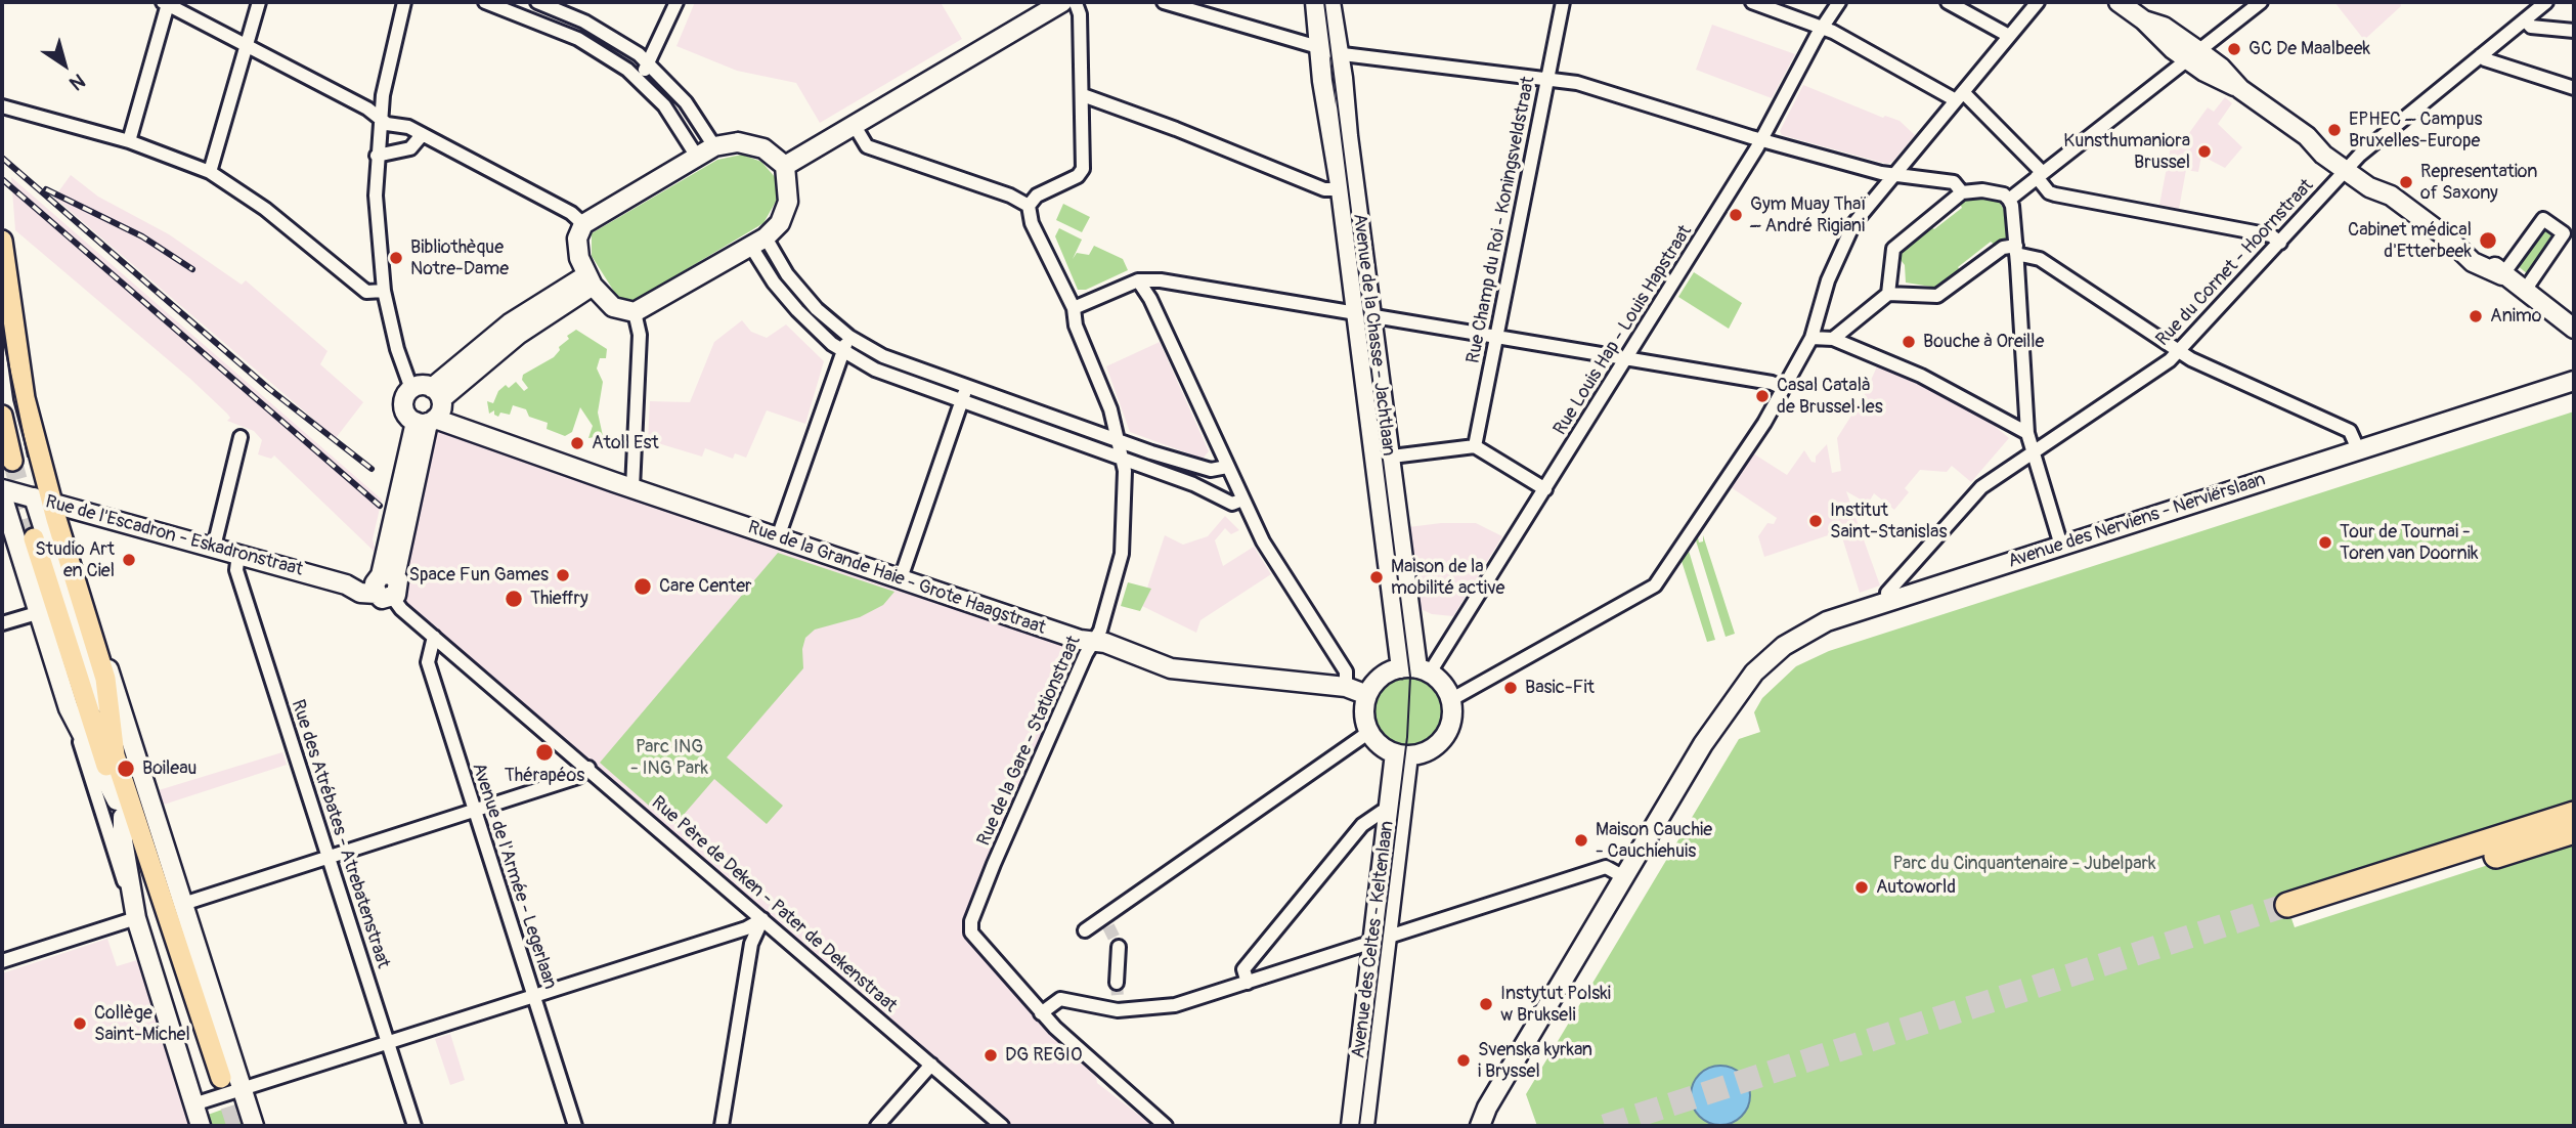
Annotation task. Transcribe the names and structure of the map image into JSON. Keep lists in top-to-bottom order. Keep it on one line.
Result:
{"streets":{"street":["Rue Champ du Roi - Koningsveldstraat","Rue du Cornet - Hoornstraat","Rue Louis Hap - Louis Hapstraat","Avenue de la Chasse - Jachtlaan","Avenue des Nerviens - Nerviërslaan","Rue de l'Escadron - Eskadronstraat","Rue de la Grande Haie - Grote Haagstraat","Rue de la Gare - Stationstraat","Rue des Atrébates - Atrebatenstraat","Avenue de l'Armée - Legerlaan","Rue Père de Deken - Pater de Dekenstraat","Avenue des Celtes - Keltenlaan"]},"crossings":[["Rue du Cornet - Hoornstraat","Avenue des Nerviens - Nerviërslaan"],["Rue Louis Hap - Louis Hapstraat","Avenue de la Chasse - Jachtlaan"],["Rue Louis Hap - Louis Hapstraat","Rue de la Grande Haie - Grote Haagstraat"],["Rue Louis Hap - Louis Hapstraat","Avenue des Celtes - Keltenlaan"],["Avenue de la Chasse - Jachtlaan","Rue de la Grande Haie - Grote Haagstraat"],["Avenue de la Chasse - Jachtlaan","Avenue des Celtes - Keltenlaan"],["Rue de l'Escadron - Eskadronstraat","Rue des Atrébates - Atrebatenstraat"],["Rue de l'Escadron - Eskadronstraat","Rue Père de Deken - Pater de Dekenstraat"],["Rue de la Grande Haie - Grote Haagstraat","Rue de la Gare - Stationstraat"],["Rue de la Grande Haie - Grote Haagstraat","Avenue des Celtes - Keltenlaan"],["Avenue de l'Armée - Legerlaan","Rue Père de Deken - Pater de Dekenstraat"]],"parks":["Parc ING - ING Park","Parc du Cinquantenaire - Jubelpark"],"places":["GC De Maalbeek","EPHEC – Campus Bruxelles-Europe","Kunsthumaniora Brussel","Representation of Saxony","Gym Muay Thaï – André Rigiani","Cabinet médical d'Etterbeek","Bibliothèque Notre-Dame","Animo","Bouche à Oreille","Casal Català de Brussel·les","Atoll Est","Institut Saint-Stanislas","Tour de Tournai - Toren van Doornik","Studio Art en Ciel","Space Fun Games","Maison de la mobilité active","Care Center","Thieffry","Basic-Fit","Thérapéos","Boileau","Maison Cauchie - Cauchiehuis","Autoworld","Instytut Polski w Brukseli","Collège Saint-Michel","DG REGIO","Svenska kyrkan i Bryssel"],"north":"bottom right"}
